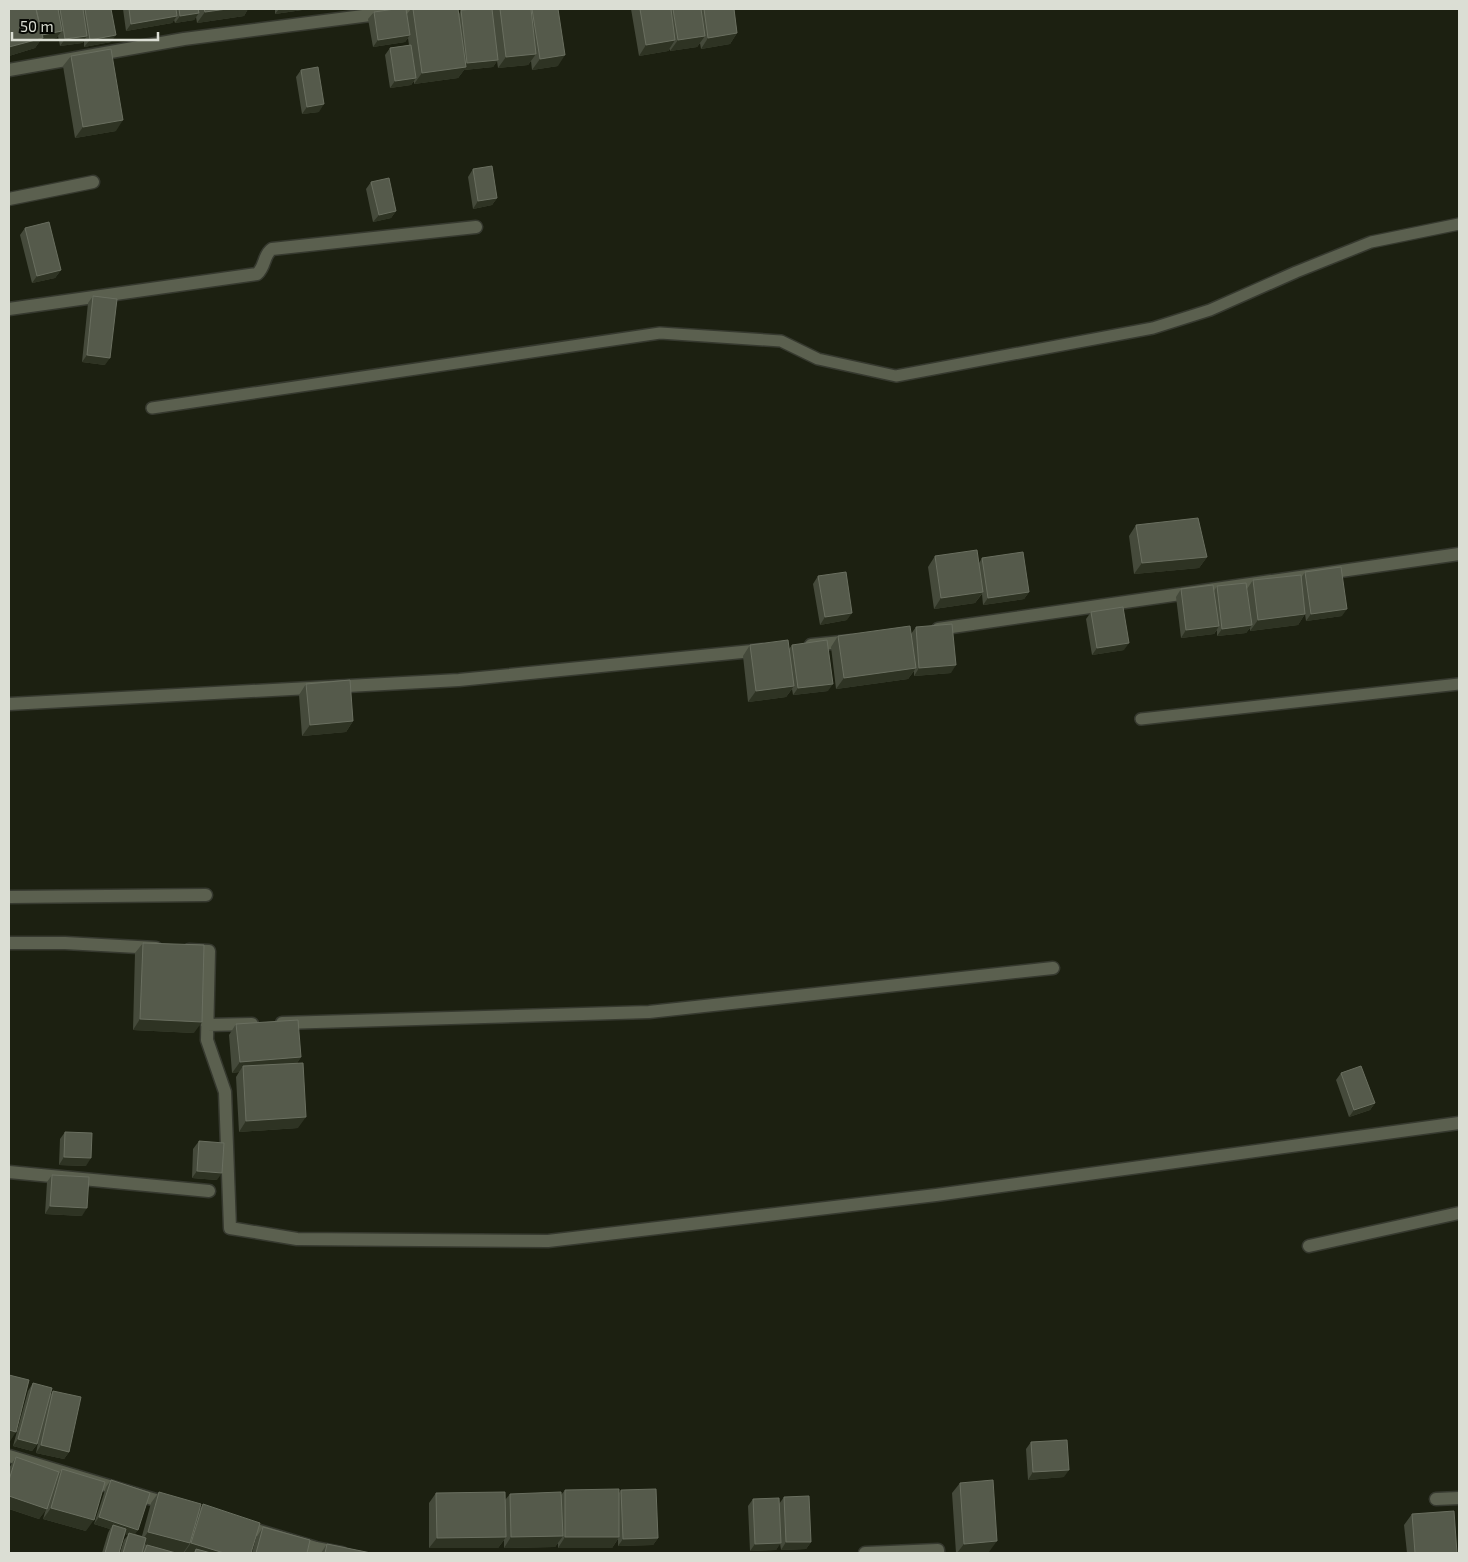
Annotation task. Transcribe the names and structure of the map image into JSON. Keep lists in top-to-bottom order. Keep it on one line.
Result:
{"scale_bar":"50 m"}
